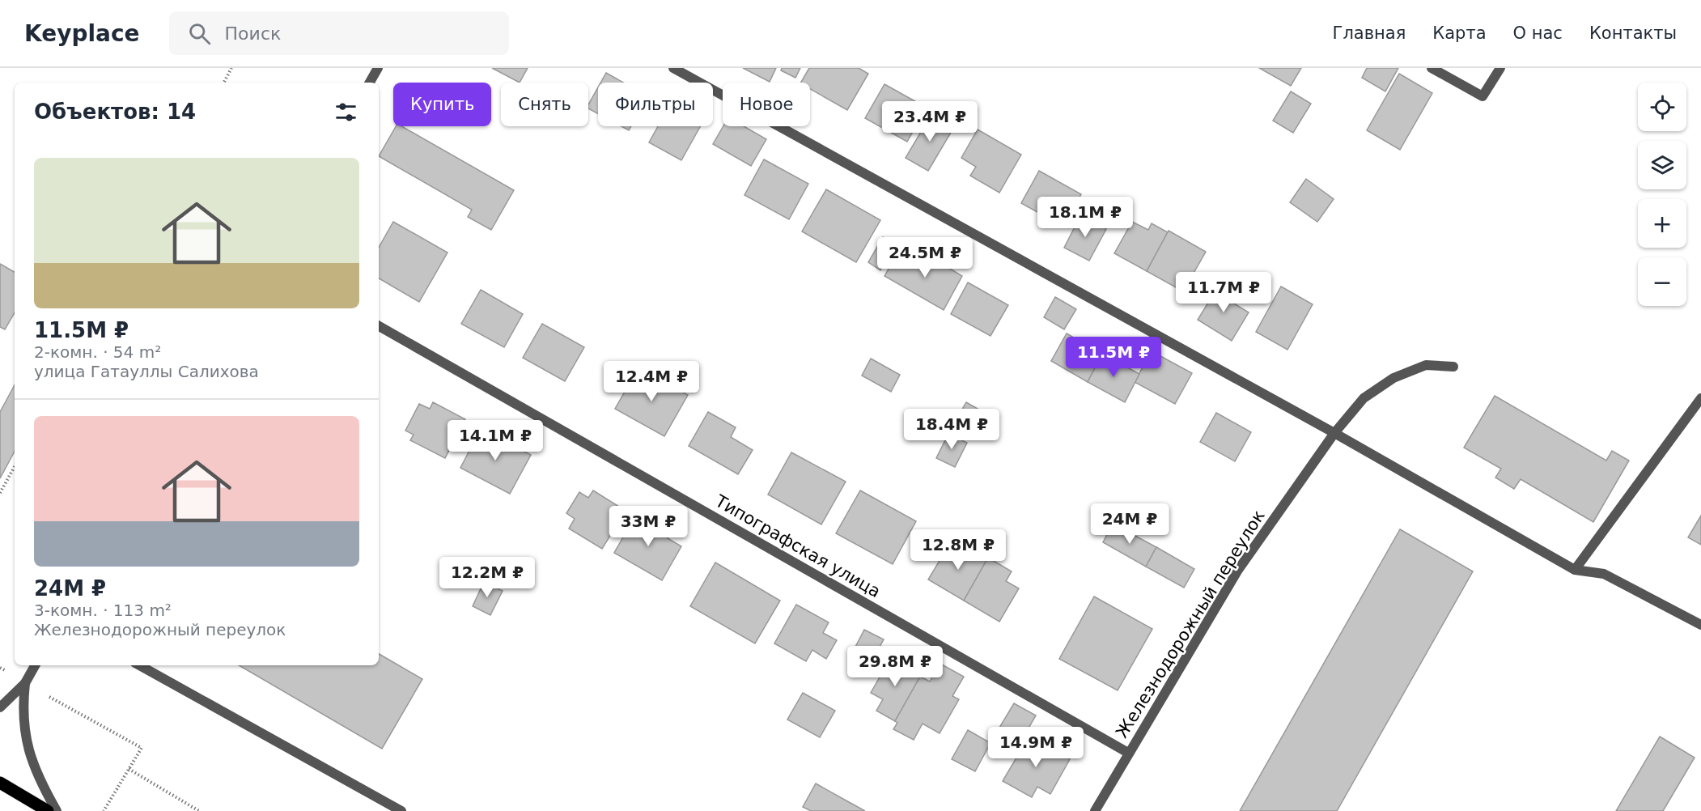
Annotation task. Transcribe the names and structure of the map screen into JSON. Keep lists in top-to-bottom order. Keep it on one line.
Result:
{"streets":{"street":["Типографская улица","Железнодорожный переулок"]},"crossings":[["Типографская улица","Железнодорожный переулок"]],"page":{"header":"Keyplace","search":"Поиск","nav":["Главная","Карта","О нас","Контакты"],"map_buttons":["+","−"],"chip":["Купить","Снять","Фильтры","Новое"],"heading":"Объектов: 14","price":["23.4M ₽","18.1M ₽","24.5M ₽","11.7M ₽","11.5M ₽","12.4M ₽","18.4M ₽","14.1M ₽","24M ₽","33M ₽","12.8M ₽","12.2M ₽","29.8M ₽","14.9M ₽"],"list":[{"name":"11.5M ₽","note":"2-комн. · 54 m² · улица Гатауллы Салихова"},{"name":"24M ₽","note":"3-комн. · 113 m² · Железнодорожный переулок"}]}}
